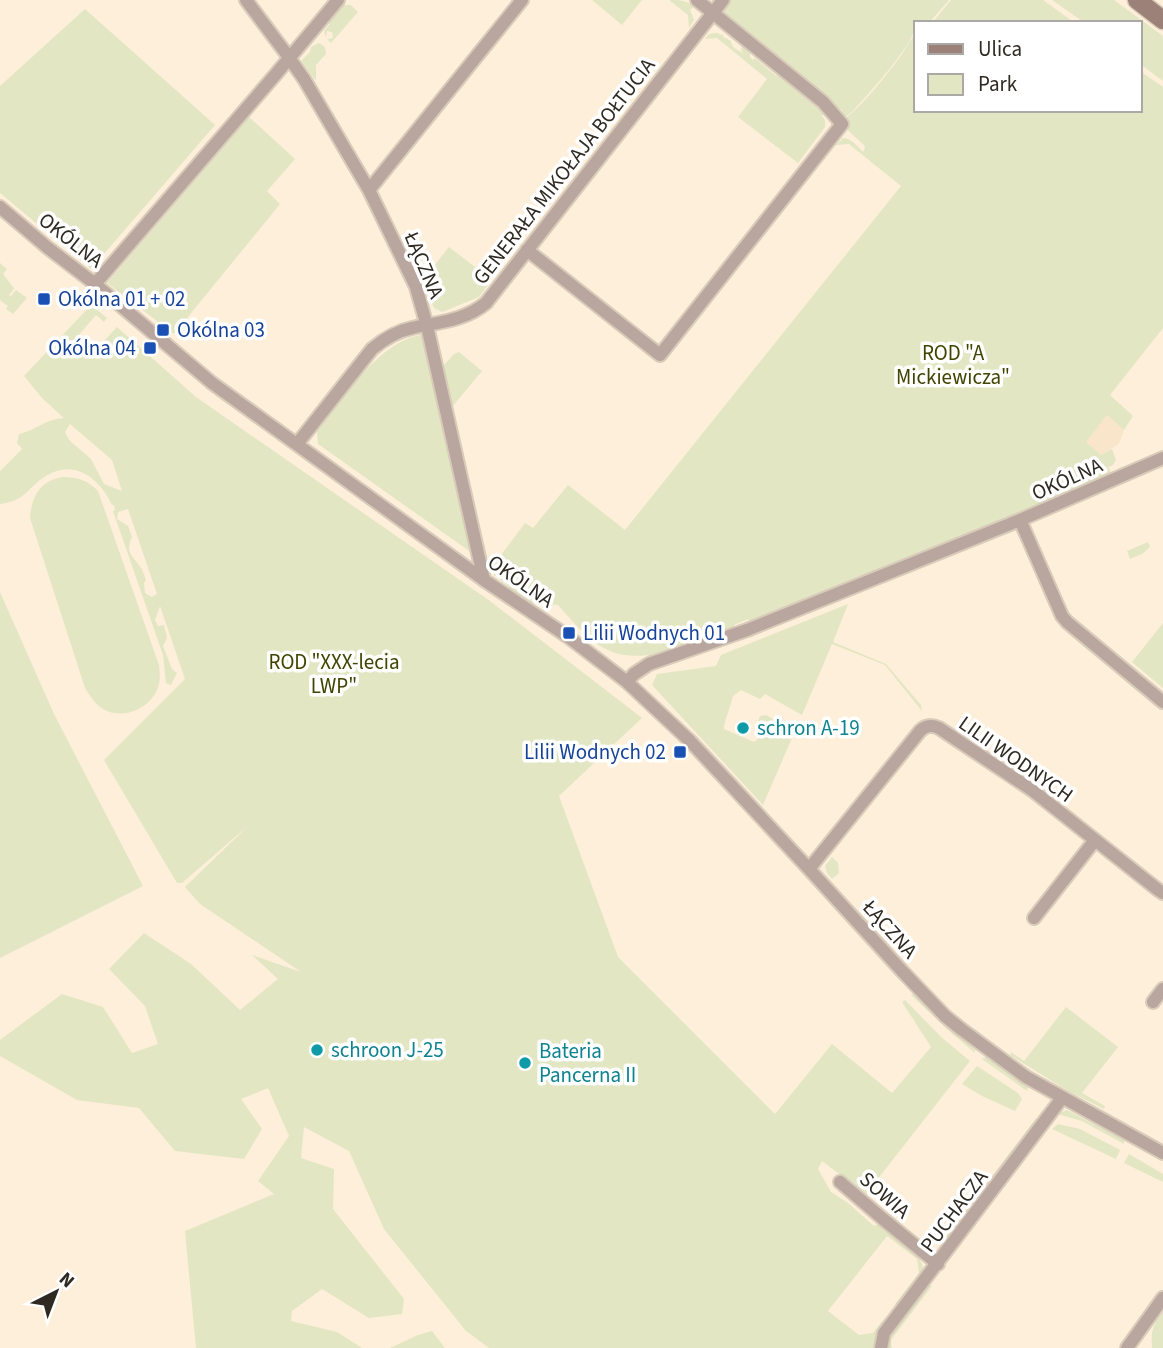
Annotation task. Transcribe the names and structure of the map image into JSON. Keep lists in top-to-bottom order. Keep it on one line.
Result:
{"streets":{"street":["GENERAŁA MIKOŁAJA BOŁTUCIA","OKÓLNA","ŁĄCZNA","LILII WODNYCH","SOWIA","PUCHACZA"]},"crossings":[["GENERAŁA MIKOŁAJA BOŁTUCIA","OKÓLNA"],["GENERAŁA MIKOŁAJA BOŁTUCIA","ŁĄCZNA"],["OKÓLNA","ŁĄCZNA"],["ŁĄCZNA","LILII WODNYCH"],["ŁĄCZNA","PUCHACZA"],["SOWIA","PUCHACZA"]],"parks":["ROD \"A Mickiewicza\"","ROD \"XXX-lecia LWP\""],"places":{"transit":["Okólna 01 + 02","Okólna 03","Okólna 04","Lilii Wodnych 01","Lilii Wodnych 02"],"other":["schron A-19","schroon J-25","Bateria Pancerna II"]},"legend":["Ulica","Park"],"north":"top right"}
